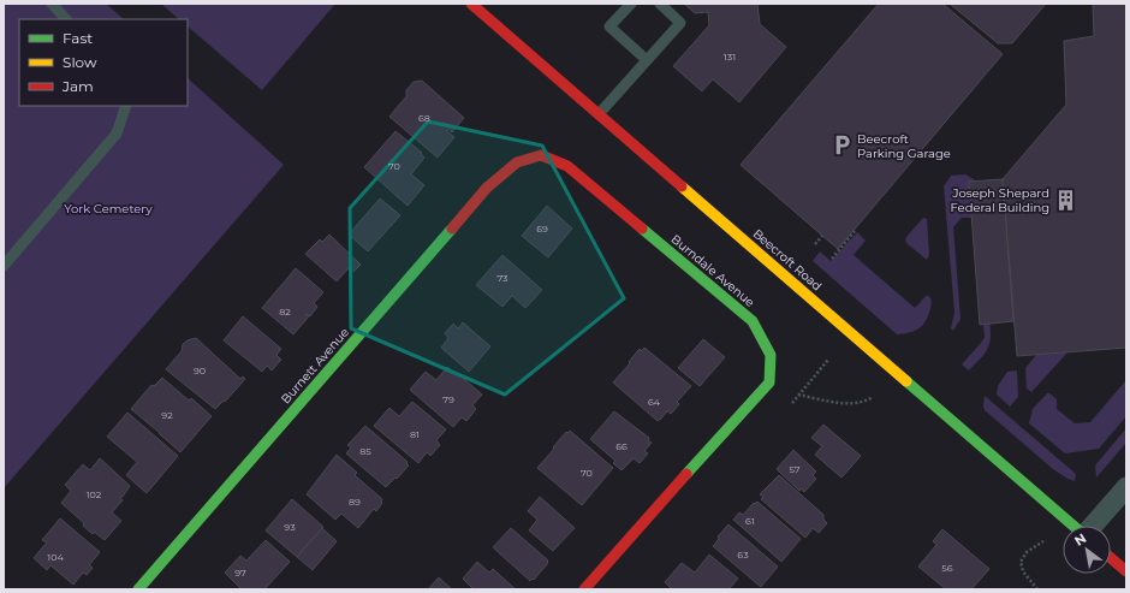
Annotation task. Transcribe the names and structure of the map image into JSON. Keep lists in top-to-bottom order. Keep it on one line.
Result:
{"streets":{"street":["Beecroft Road","Burndale Avenue","Burnett Avenue"]},"crossings":[["Burndale Avenue","Burnett Avenue"]],"parks":["York Cemetery"],"places":{"parking":["Beecroft Parking Garage"],"building":["Joseph Shepard Federal Building"]},"house_numbers":["131","68","70","69","73","82","90","79","64","92","81","66","85","57","70","102","89","61","93","63","104","56","97"],"legend":["Fast","Slow","Jam"],"north":"top left"}
